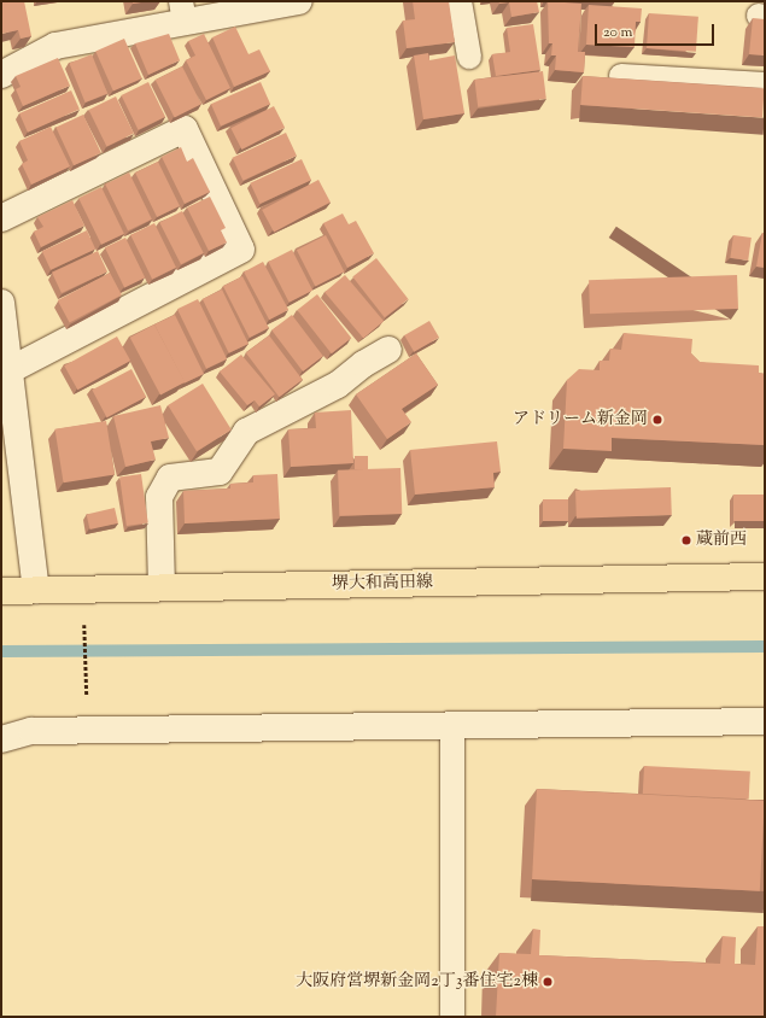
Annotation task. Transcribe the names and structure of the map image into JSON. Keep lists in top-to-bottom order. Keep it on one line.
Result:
{"streets":{"main road":["堺大和高田線"]},"places":["アドリーム新金岡","蔵前西","大阪府営堺新金岡2丁3番住宅2棟"],"scale_bar":"20 m"}
